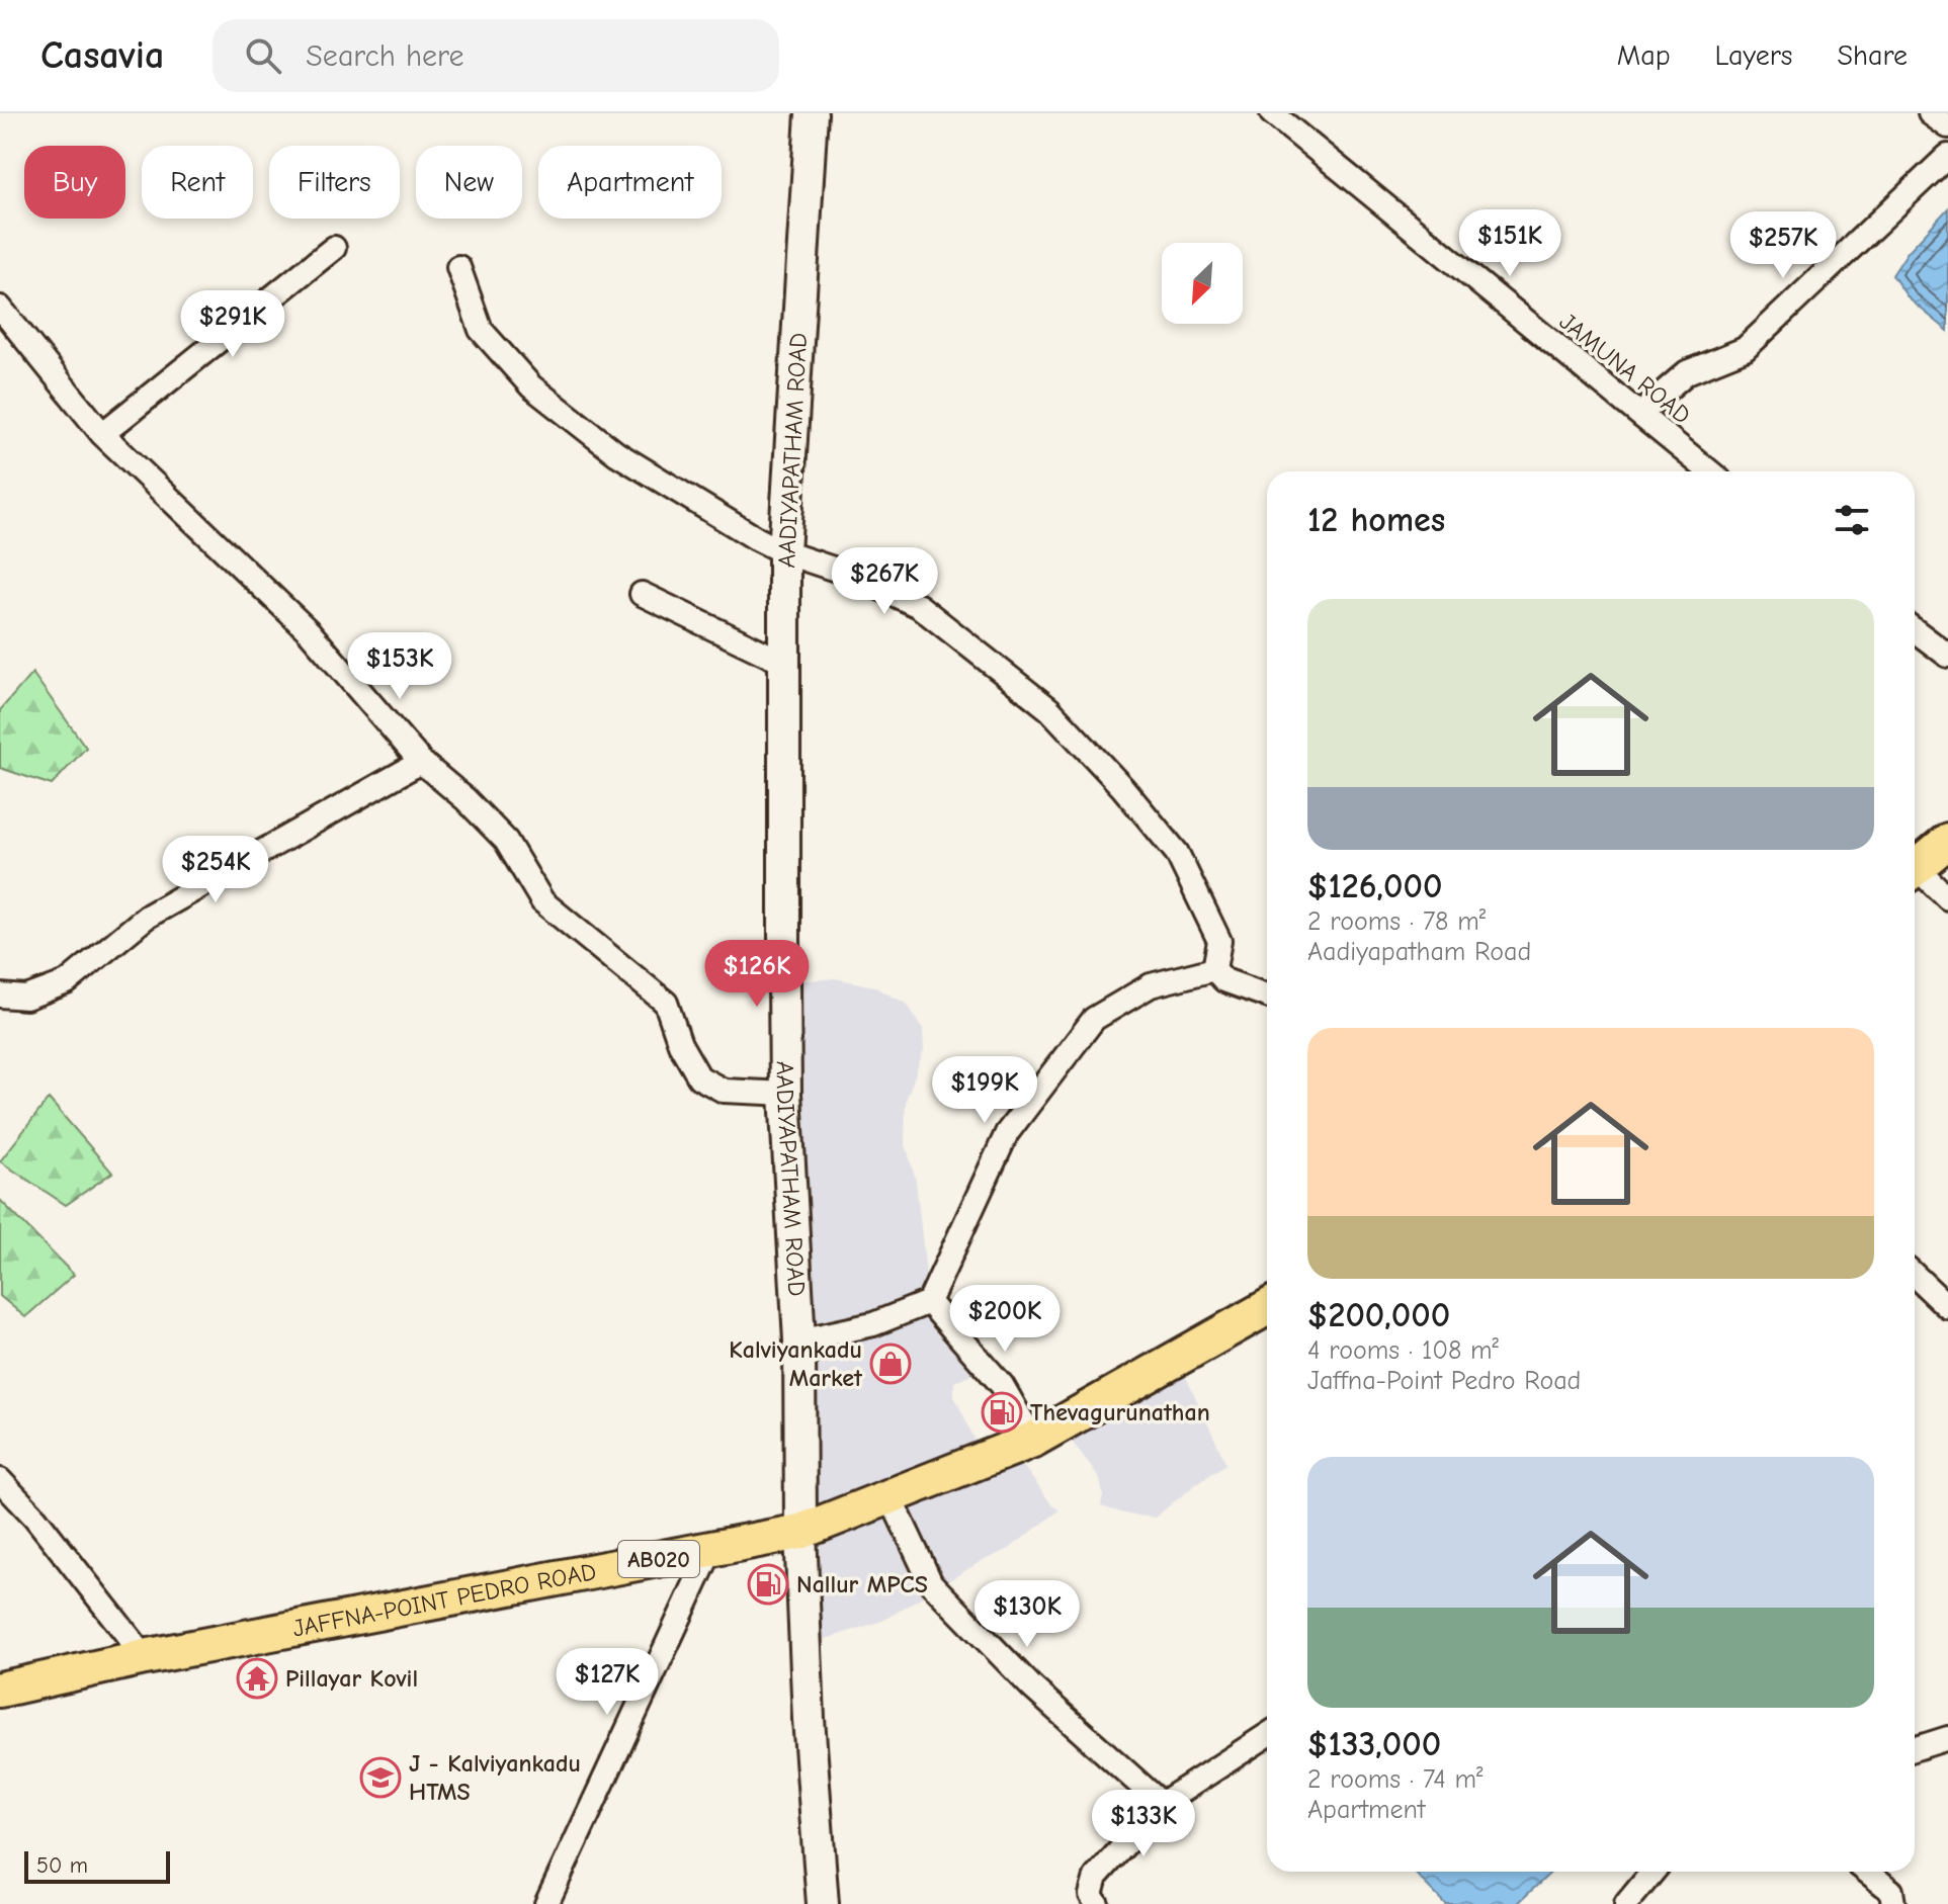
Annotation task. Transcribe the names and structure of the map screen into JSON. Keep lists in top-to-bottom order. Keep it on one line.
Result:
{"streets":{"main road":["AB020","JAFFNA-POINT PEDRO ROAD"],"street":["JAMUNA ROAD","AADIYAPATHAM ROAD"]},"crossings":[["AADIYAPATHAM ROAD","JAFFNA-POINT PEDRO ROAD"]],"places":{"shop":["Kalviyankadu Market"],"fuel station":["Thevagurunathan","Nallur MPCS"],"temple":["Pillayar Kovil"],"school or university":["J - Kalviyankadu HTMS"]},"scale_bar":"50 m","north":"bottom left","page":{"header":"Casavia","search":"Search here","nav":["Map","Layers","Share"],"chip":["Buy","Rent","Filters","New","Apartment"],"price":["$151K","$257K","$291K","$267K","$153K","$254K","$126K","$199K","$200K","$130K","$127K","$133K"],"heading":"12 homes","list":[{"name":"$126,000","note":"2 rooms · 78 m² · Aadiyapatham Road"},{"name":"$200,000","note":"4 rooms · 108 m² · Jaffna-Point Pedro Road"},{"name":"$133,000","note":"2 rooms · 74 m² · Apartment"}],"scale":"50 m"}}
